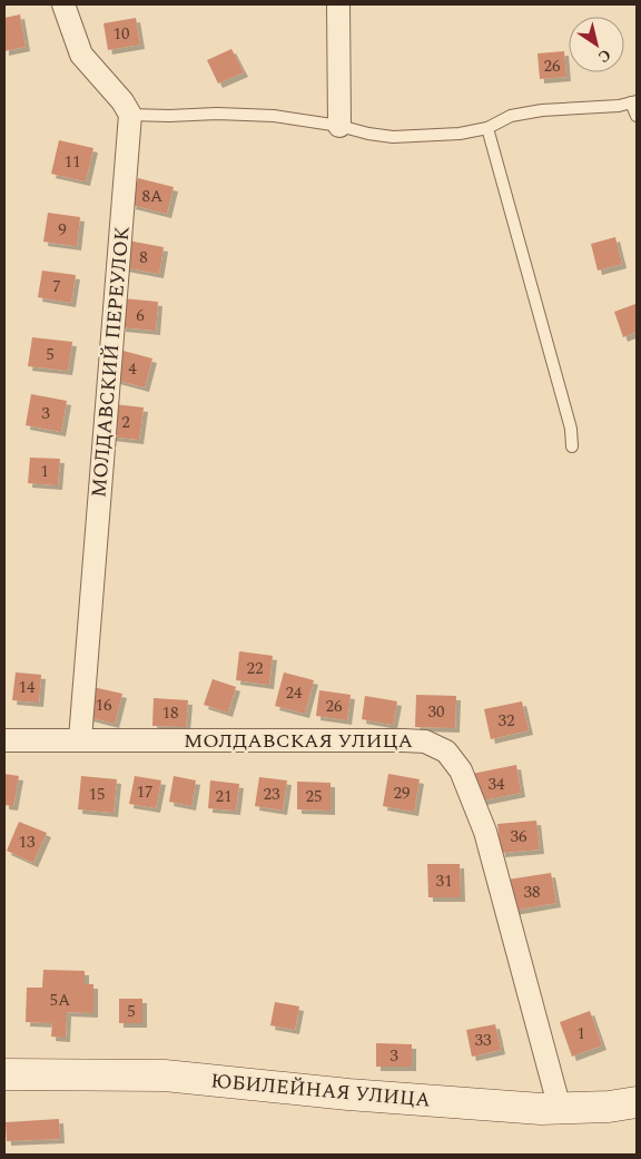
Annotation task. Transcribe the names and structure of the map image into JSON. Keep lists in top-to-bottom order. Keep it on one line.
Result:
{"streets":{"street":["МОЛДАВСКИЙ ПЕРЕУЛОК","МОЛДАВСКАЯ УЛИЦА","ЮБИЛЕЙНАЯ УЛИЦА"]},"crossings":[["МОЛДАВСКИЙ ПЕРЕУЛОК","МОЛДАВСКАЯ УЛИЦА"],["МОЛДАВСКАЯ УЛИЦА","ЮБИЛЕЙНАЯ УЛИЦА"]],"house_numbers":["10","26","11","8А","9","8","7","6","5","4","3","2","1","22","14","24","16","26","30","18","32","34","17","29","15","23","21","25","36","13","31","38","5А","5","1","33","3"],"north":"bottom right"}
